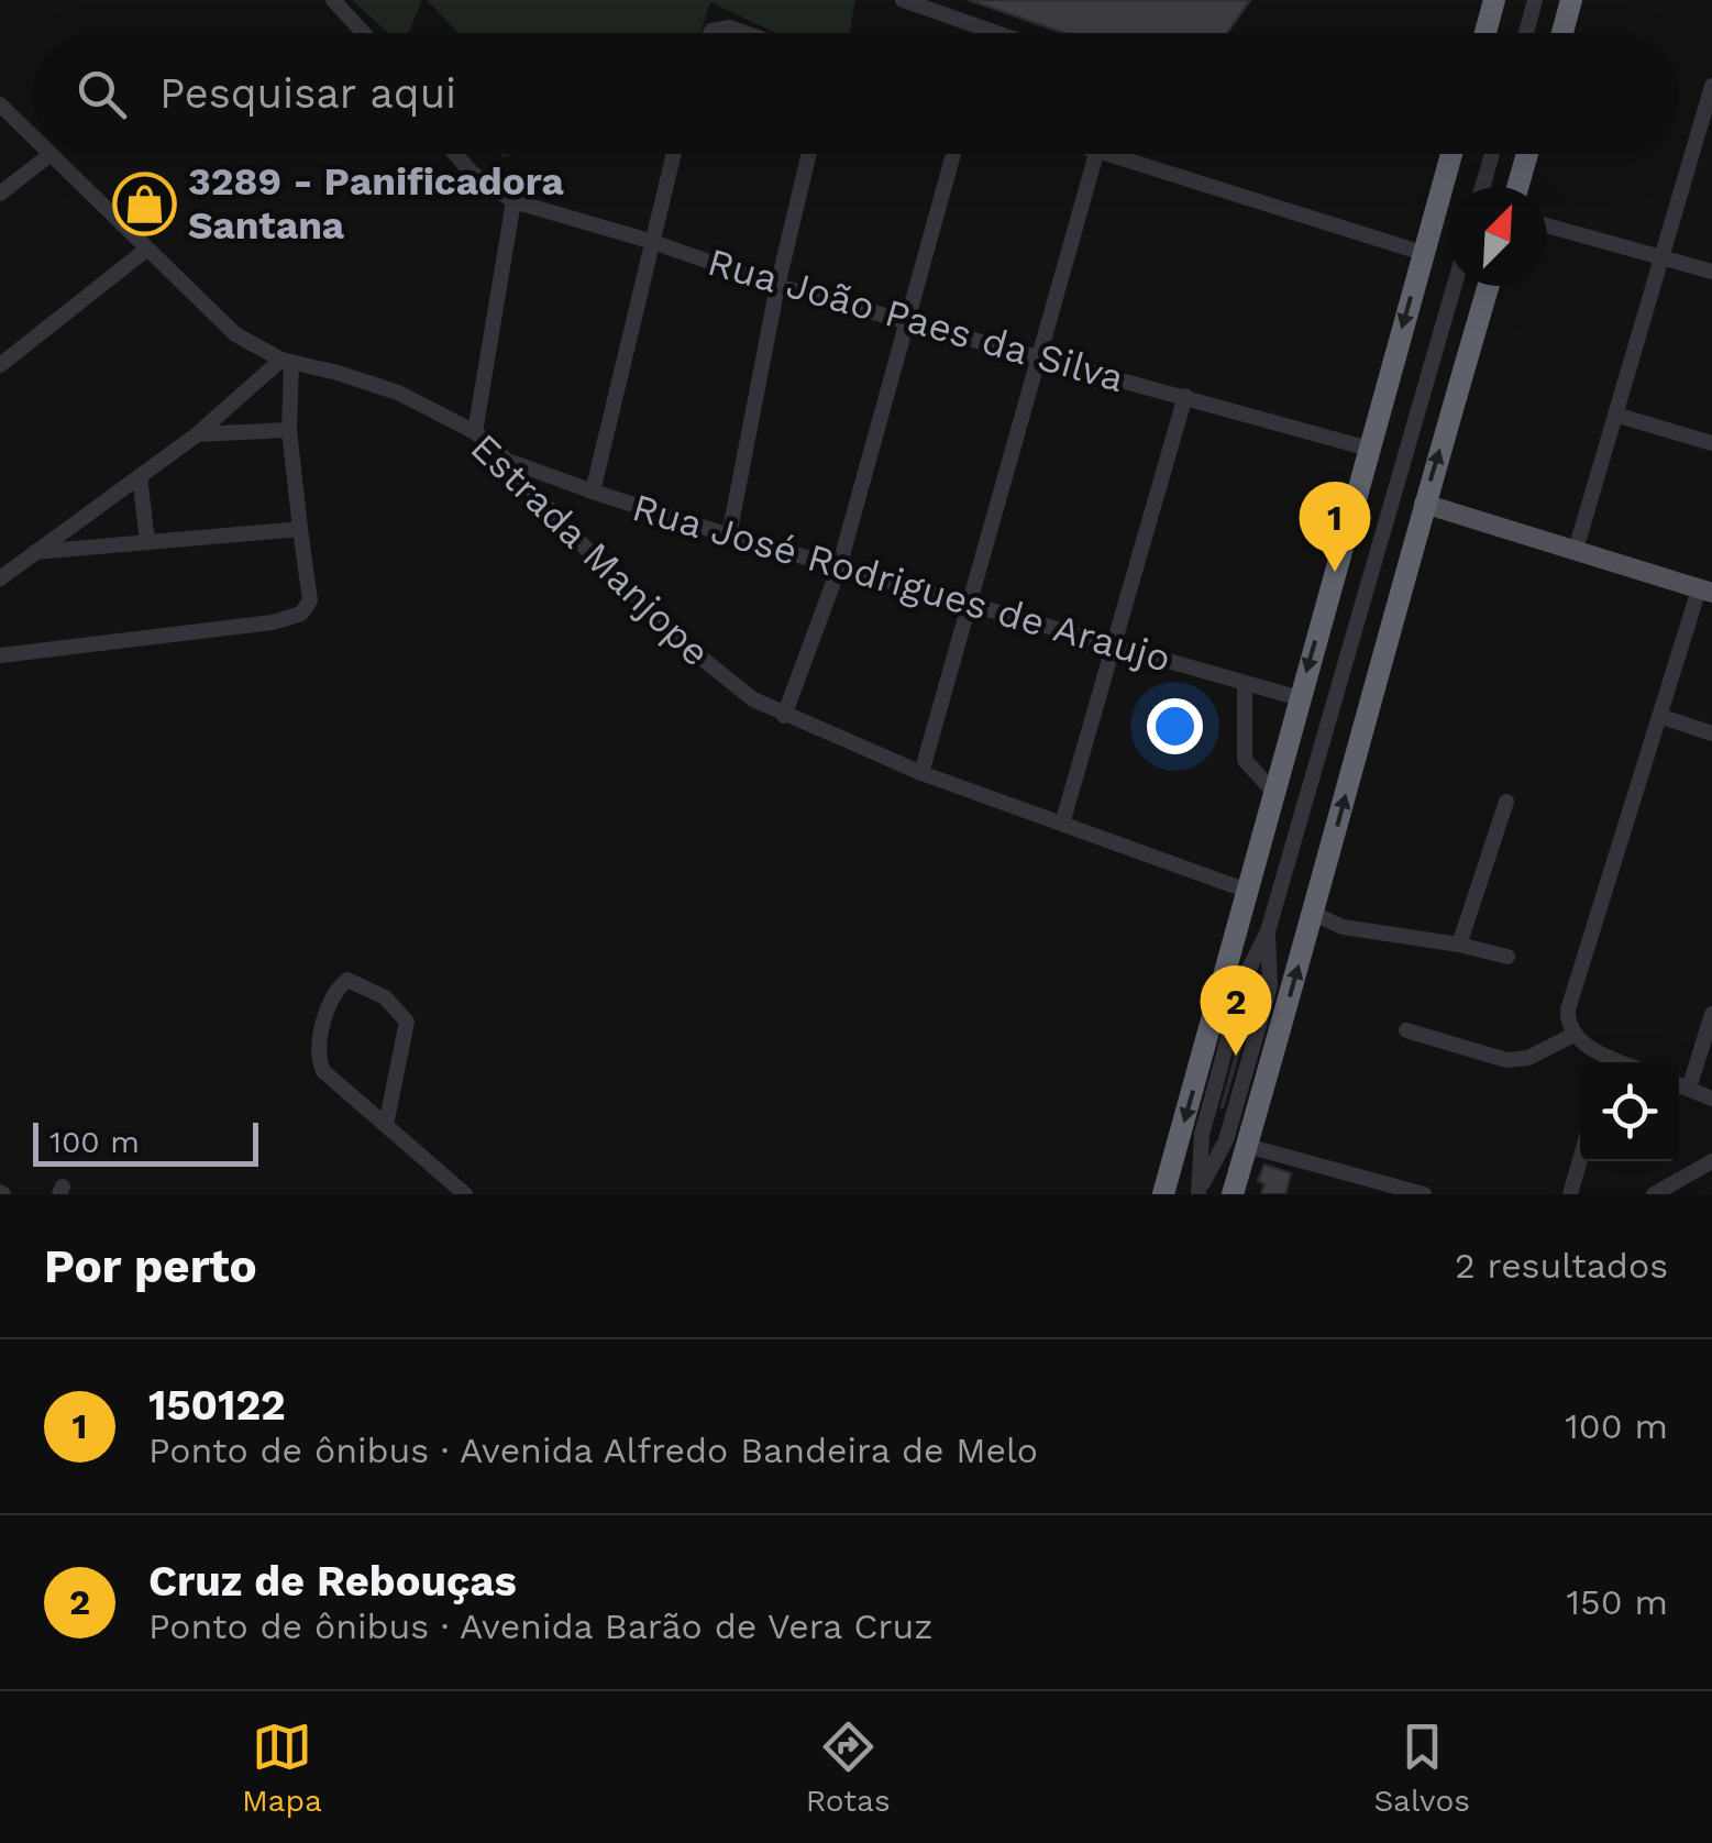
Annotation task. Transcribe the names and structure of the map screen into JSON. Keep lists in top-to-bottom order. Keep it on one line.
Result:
{"streets":{"street":["Rua João Paes da Silva","Estrada Manjope","Rua José Rodrigues de Araujo"]},"crossings":[["Estrada Manjope","Rua José Rodrigues de Araujo"]],"places":{"shop":["3289 - Panificadora Santana"]},"scale_bar":"100 m","north":"top right","page":{"search":"Pesquisar aqui","pins":["1","2"],"scale":"100 m","heading":["Por perto","2 resultados"],"list":[{"mark":"1","name":"150122","note":"Ponto de ônibus · Avenida Alfredo Bandeira de Melo","value":"100 m"},{"mark":"2","name":"Cruz de Rebouças","note":"Ponto de ônibus · Avenida Barão de Vera Cruz","value":"150 m"}],"nav":["Mapa","Rotas","Salvos"]}}
